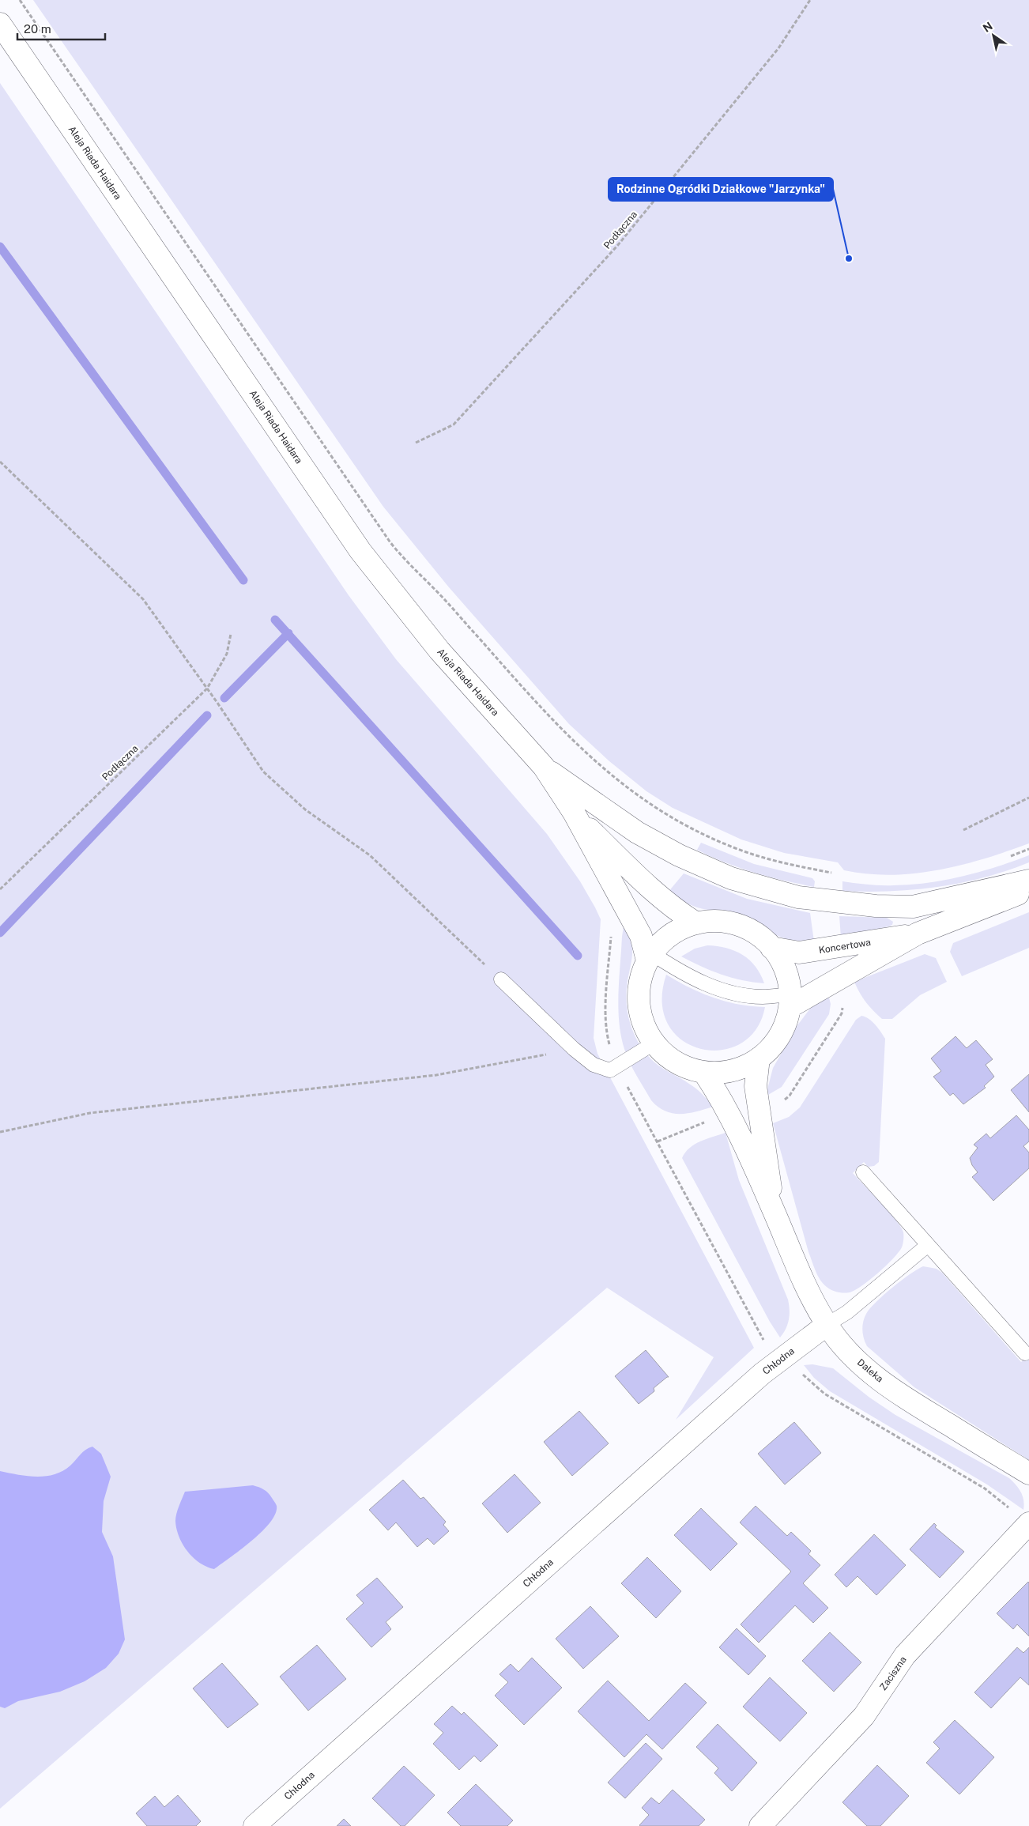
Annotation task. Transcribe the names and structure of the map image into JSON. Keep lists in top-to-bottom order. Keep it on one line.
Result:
{"streets":{"street":["Aleja Riada Haidara","Koncertowa","Chłodna","Daleka","Zaciszna"],"path":["Podłączna"]},"crossings":[["Chłodna","Daleka"]],"places":["Rodzinne Ogródki Działkowe \"Jarzynka\""],"scale_bar":"20 m","north":"top left"}
